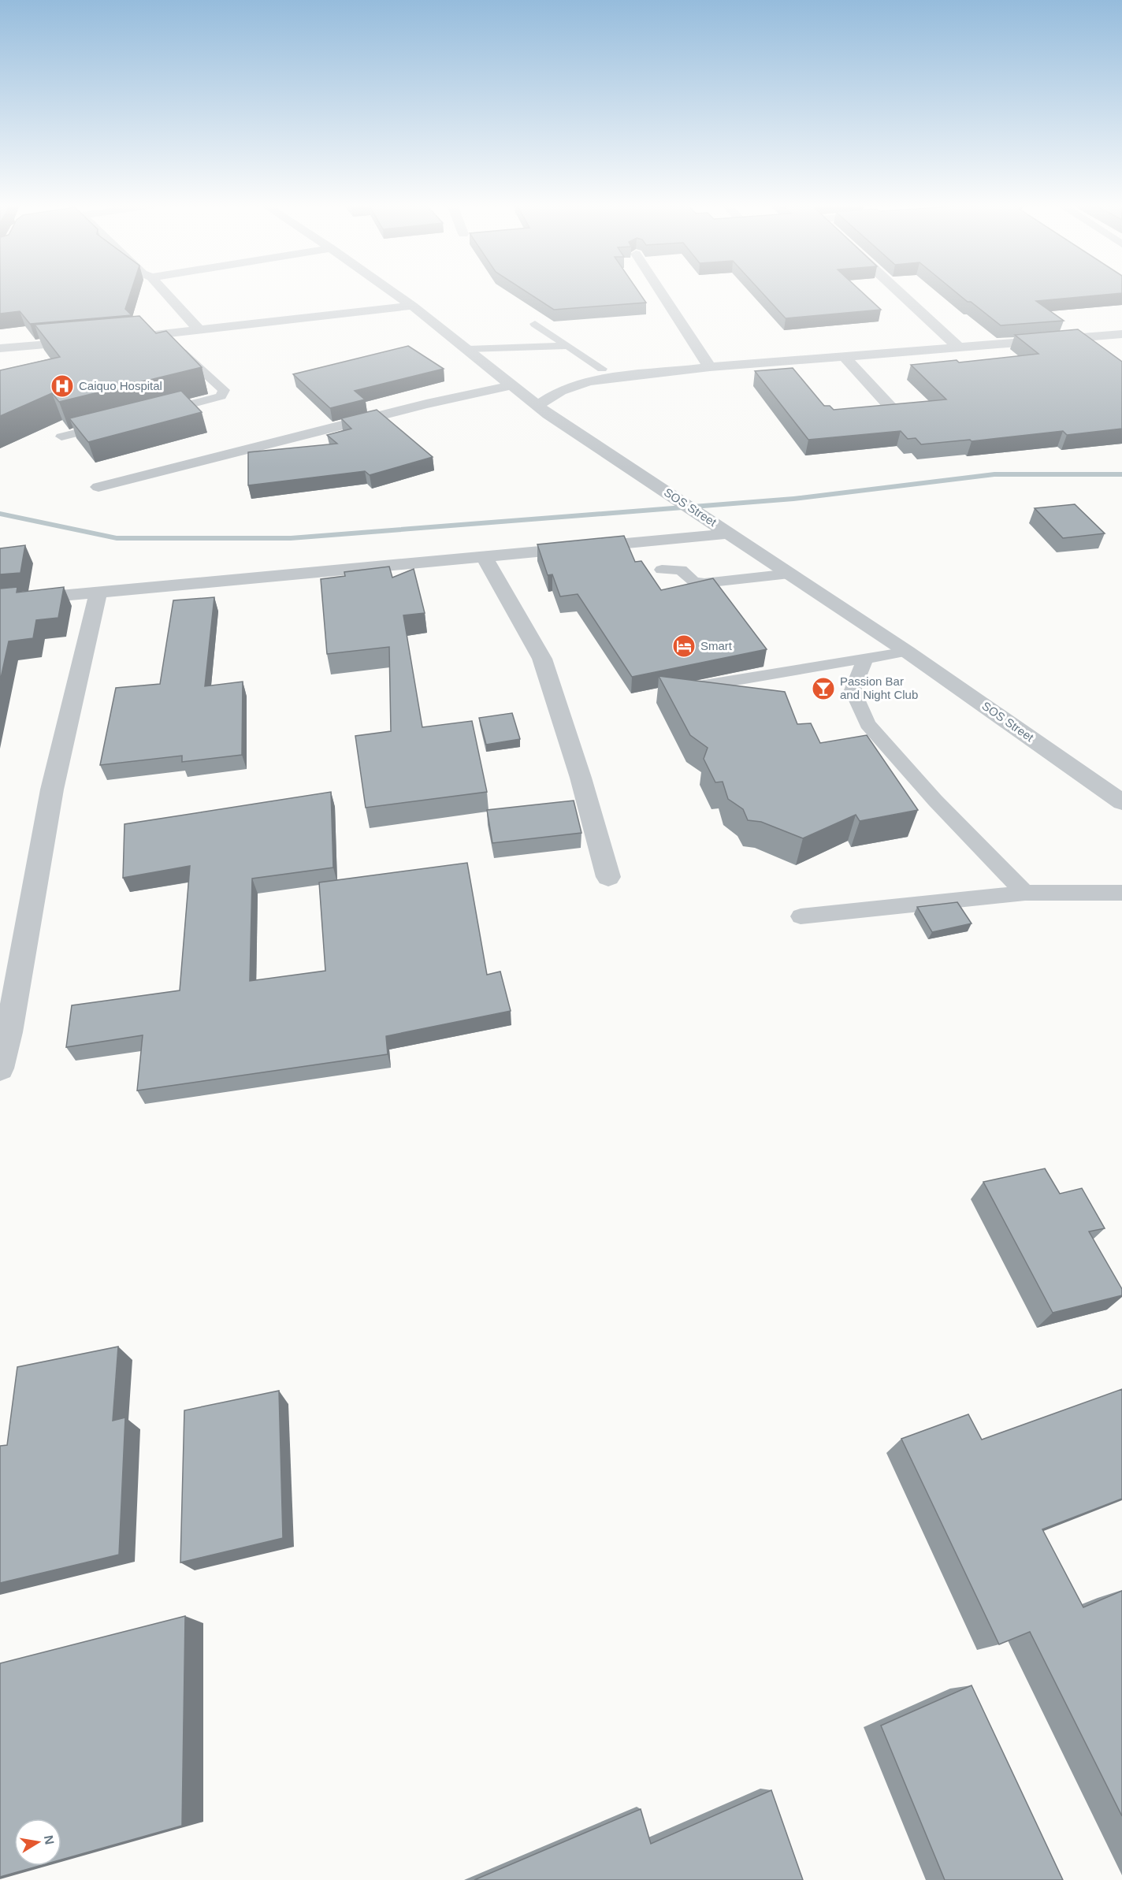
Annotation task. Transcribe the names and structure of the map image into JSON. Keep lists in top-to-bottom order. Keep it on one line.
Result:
{"streets":{"street":["SOS Street"]},"places":{"hospital":["Caiquo Hospital"],"hotel":["Smart"],"bar":["Passion Bar and Night Club"]},"north":"right"}
